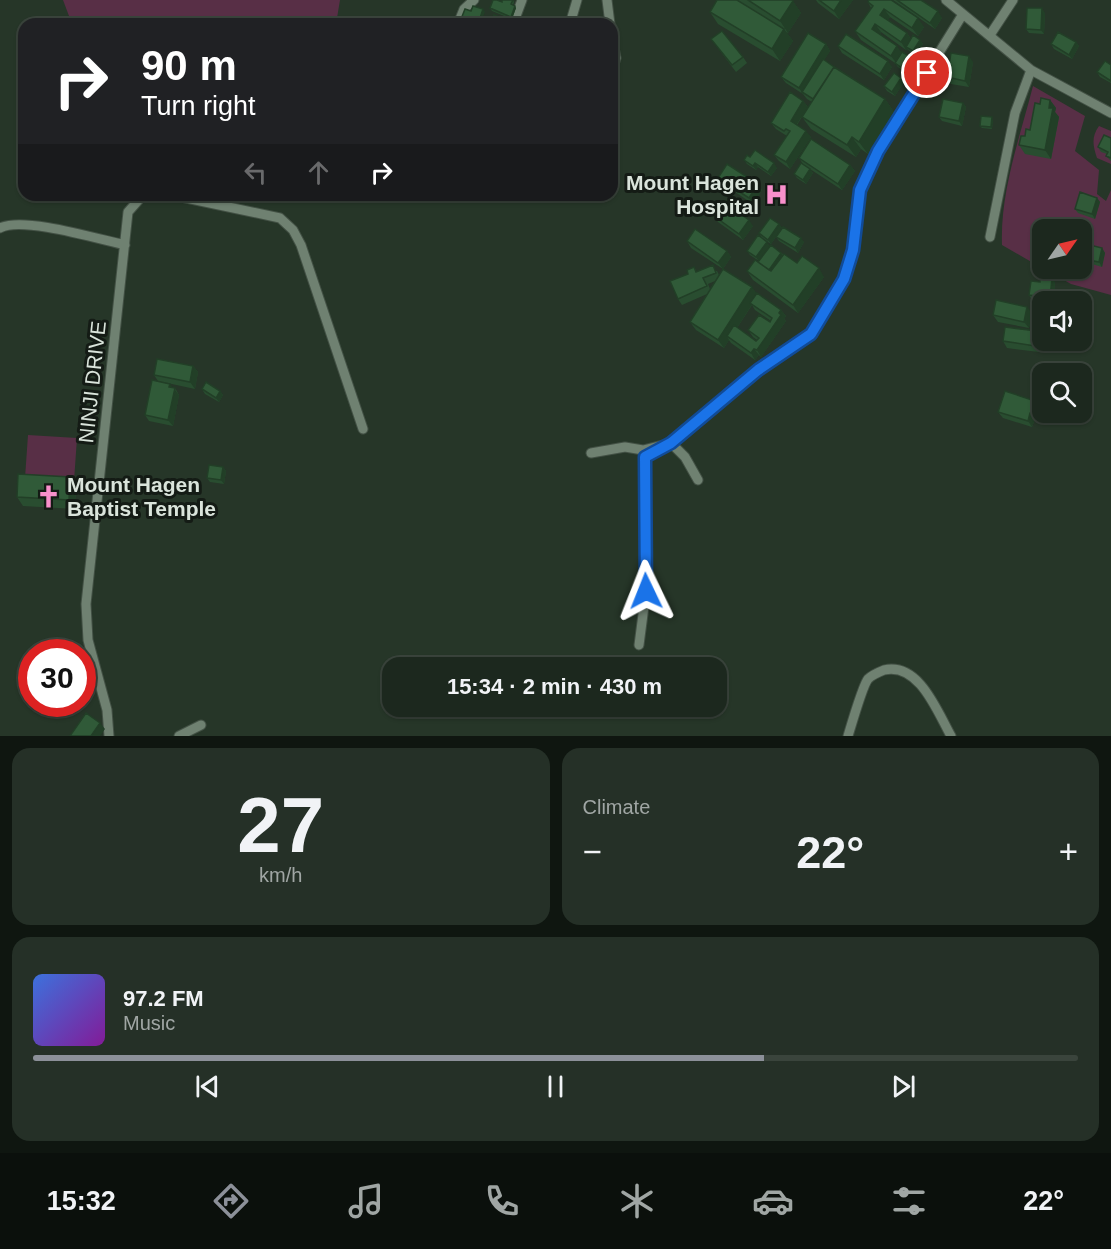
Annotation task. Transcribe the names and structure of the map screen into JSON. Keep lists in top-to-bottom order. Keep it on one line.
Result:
{"streets":{"street":["NINJI DRIVE"]},"places":{"hospital":["Mount Hagen Hospital"],"church":["Mount Hagen Baptist Temple"]},"north":"top right","page":{"turn":["90 m","Turn right"],"limit":"30","trip":"15:34 · 2 min · 430 m","tile":[["27","km/h"],"Climate"],"heat":["−","22°","+"],"song":["97.2 FM","Music"],"tabs":["15:32","22°"]}}
